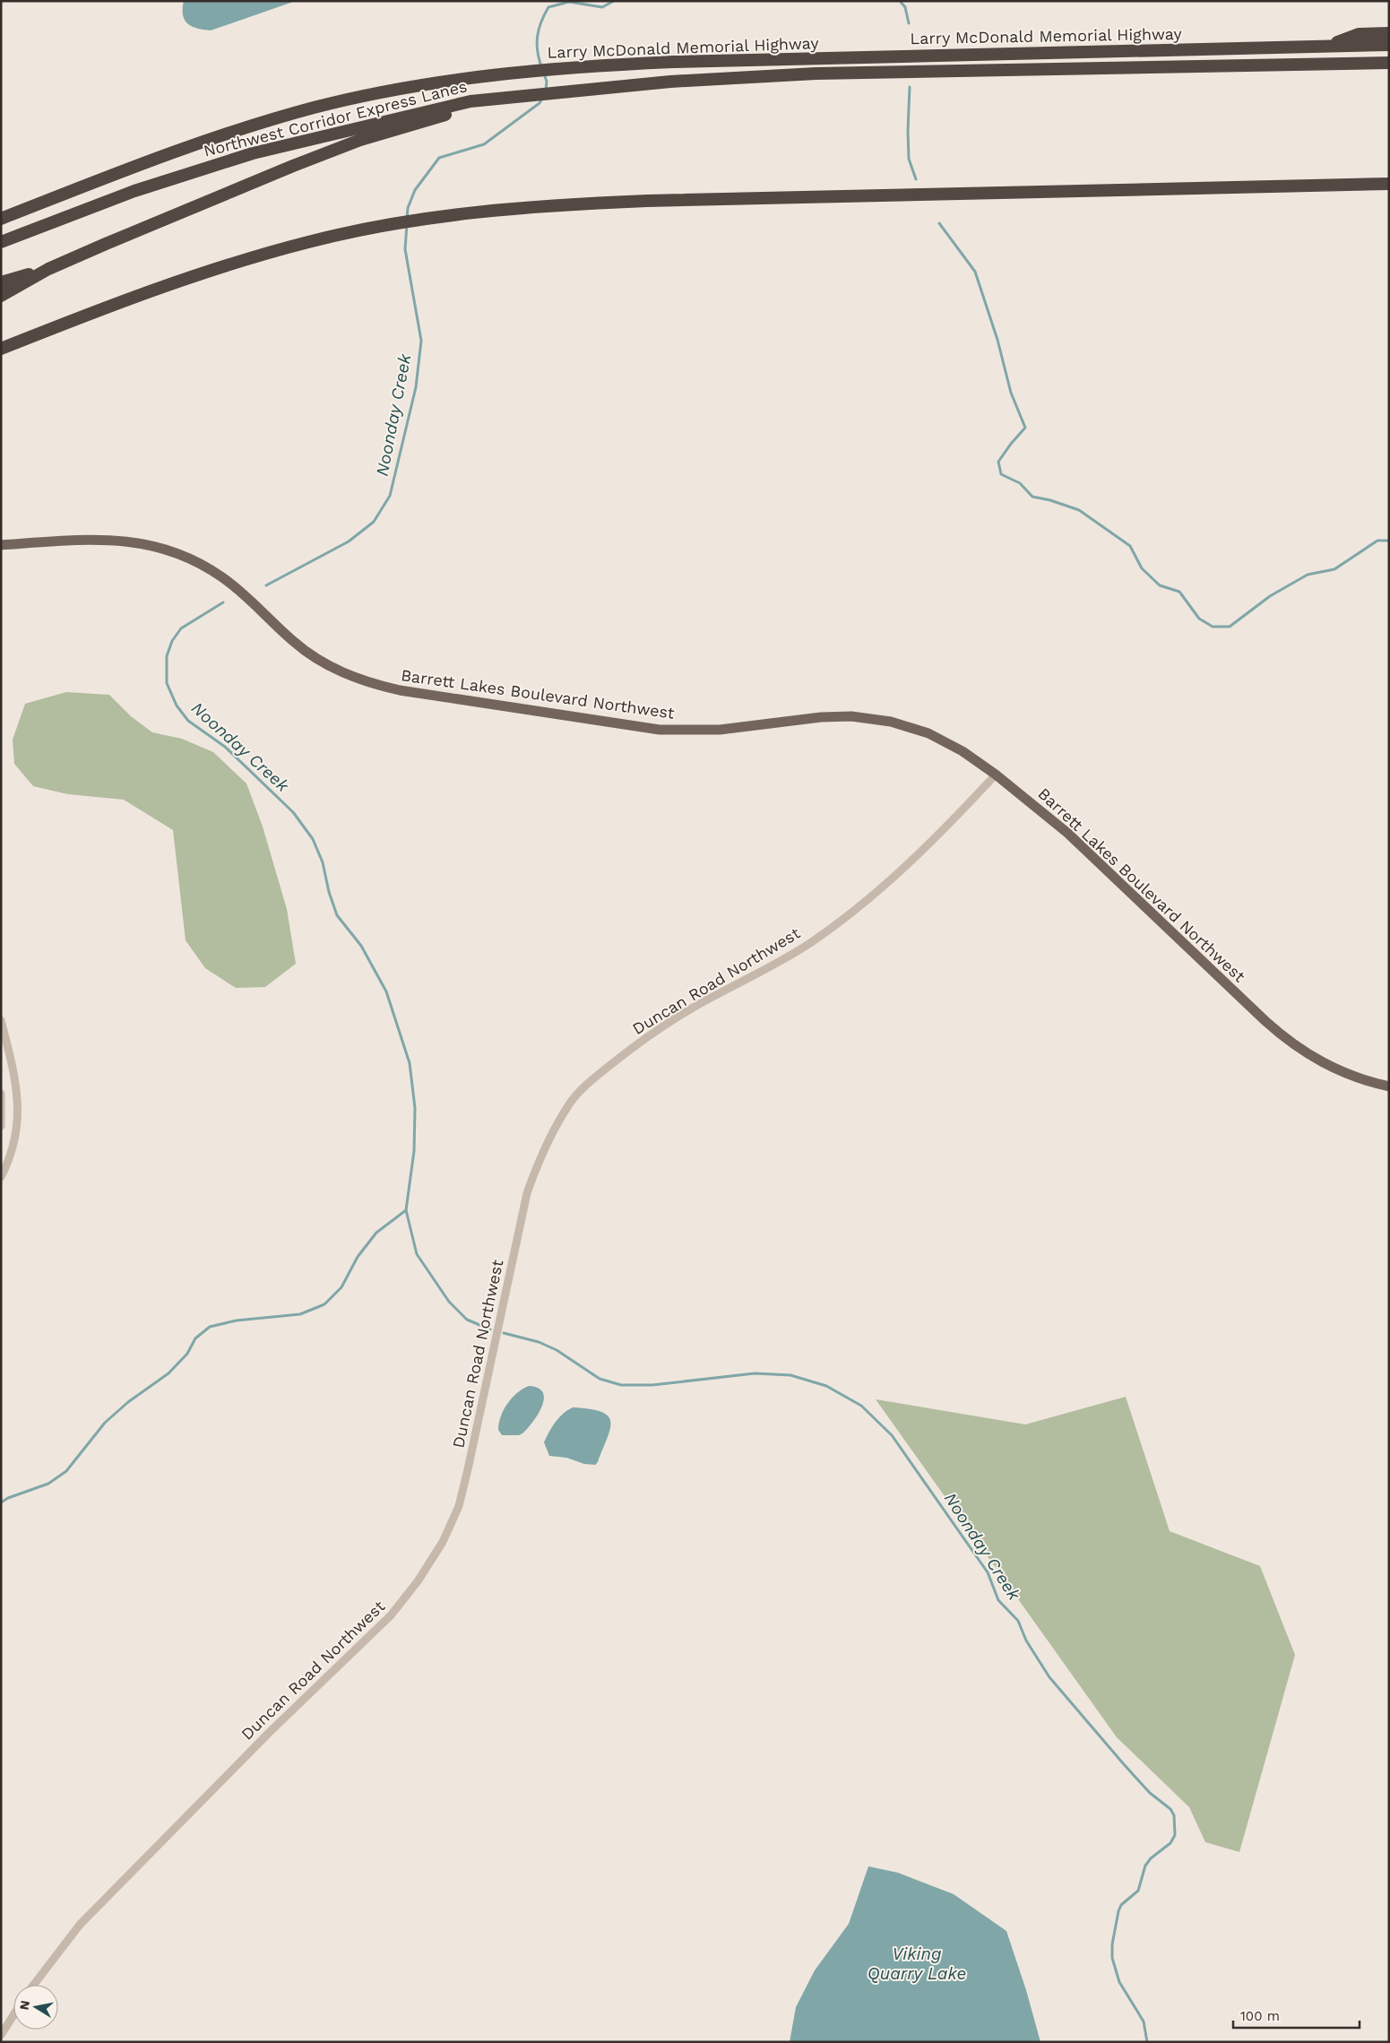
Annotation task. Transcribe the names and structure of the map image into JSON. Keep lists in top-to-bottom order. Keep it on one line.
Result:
{"streets":{"highway":["Larry McDonald Memorial Highway","Northwest Corridor Express Lanes"],"main road":["Barrett Lakes Boulevard Northwest"],"street":["Duncan Road Northwest"]},"crossings":[["Barrett Lakes Boulevard Northwest","Duncan Road Northwest"]],"water":["Noonday Creek","Viking Quarry Lake"],"scale_bar":"100 m","north":"left"}
